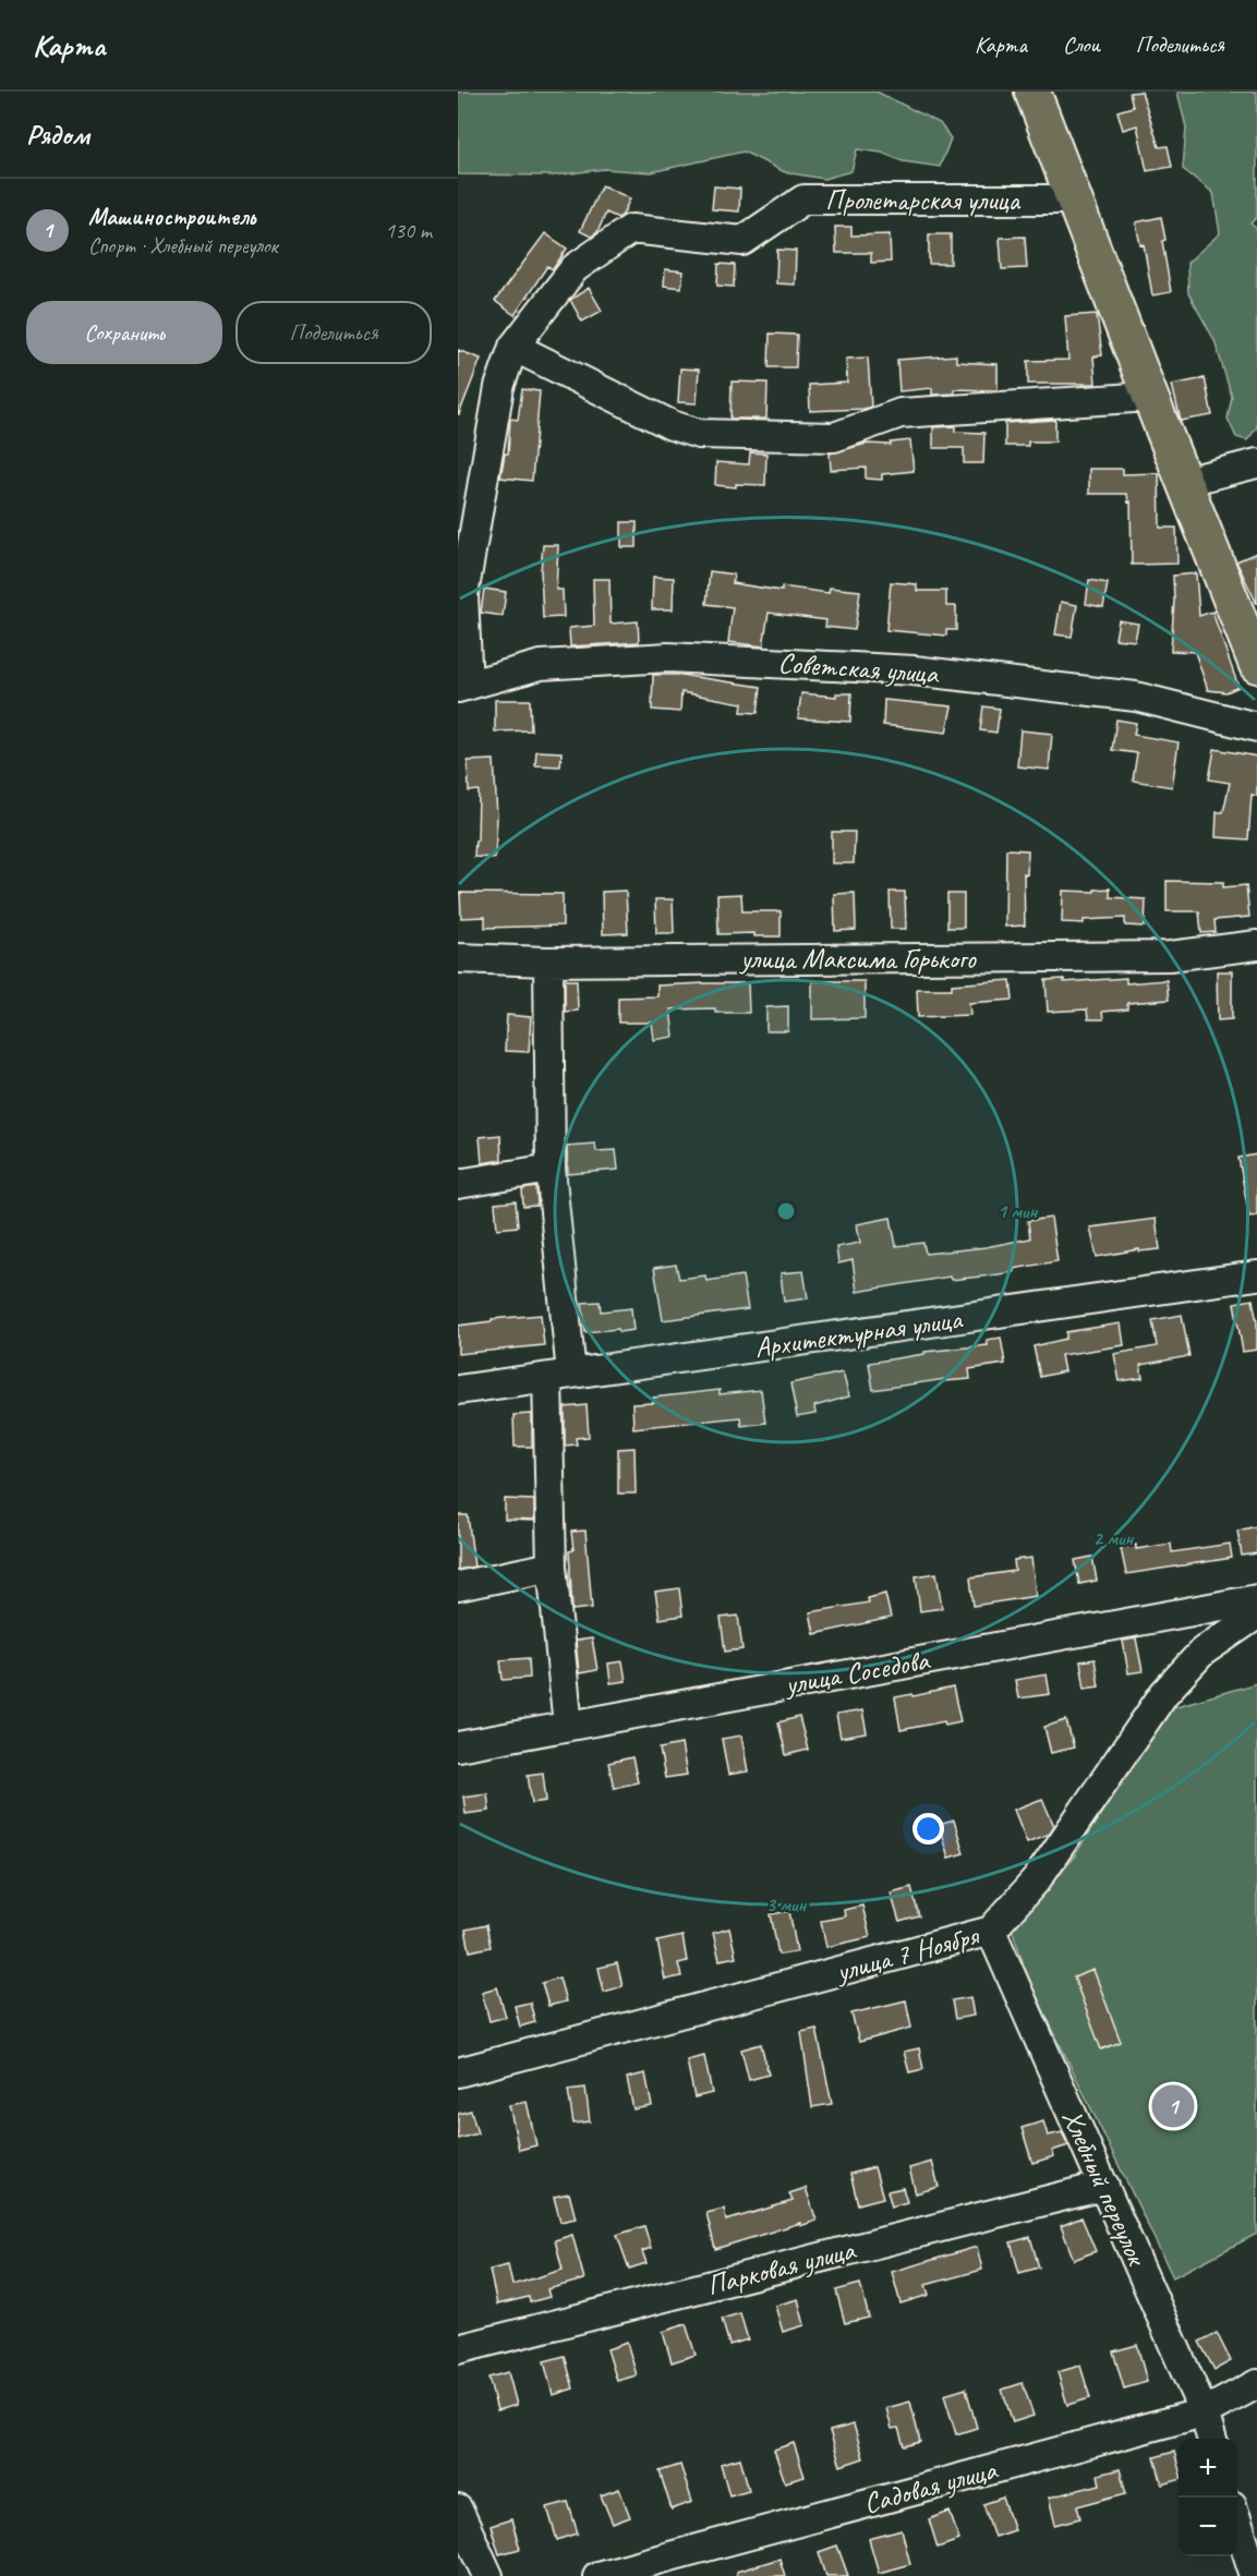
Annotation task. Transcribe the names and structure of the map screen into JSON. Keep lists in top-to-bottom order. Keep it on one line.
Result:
{"streets":{"street":["Пролетарская улица","Советская улица","улица Максима Горького","Архитектурная улица","улица Соседова","улица 7 Ноября","Хлебный переулок","Парковая улица","Садовая улица"]},"crossings":[["Пролетарская улица","Советская улица"],["улица 7 Ноября","Хлебный переулок"],["Хлебный переулок","Парковая улица"],["Хлебный переулок","Садовая улица"]],"page":{"header":"Карта","nav":["Карта","Слои","Поделиться"],"heading":"Рядом","list":[{"mark":"1","name":"Машиностроитель","note":"Спорт · Хлебный переулок","value":"130 m"}],"buttons":["Сохранить","Поделиться"],"pins":"1","map_buttons":["+","−"]},"rings":["1 мин","2 мин","3 мин"]}
